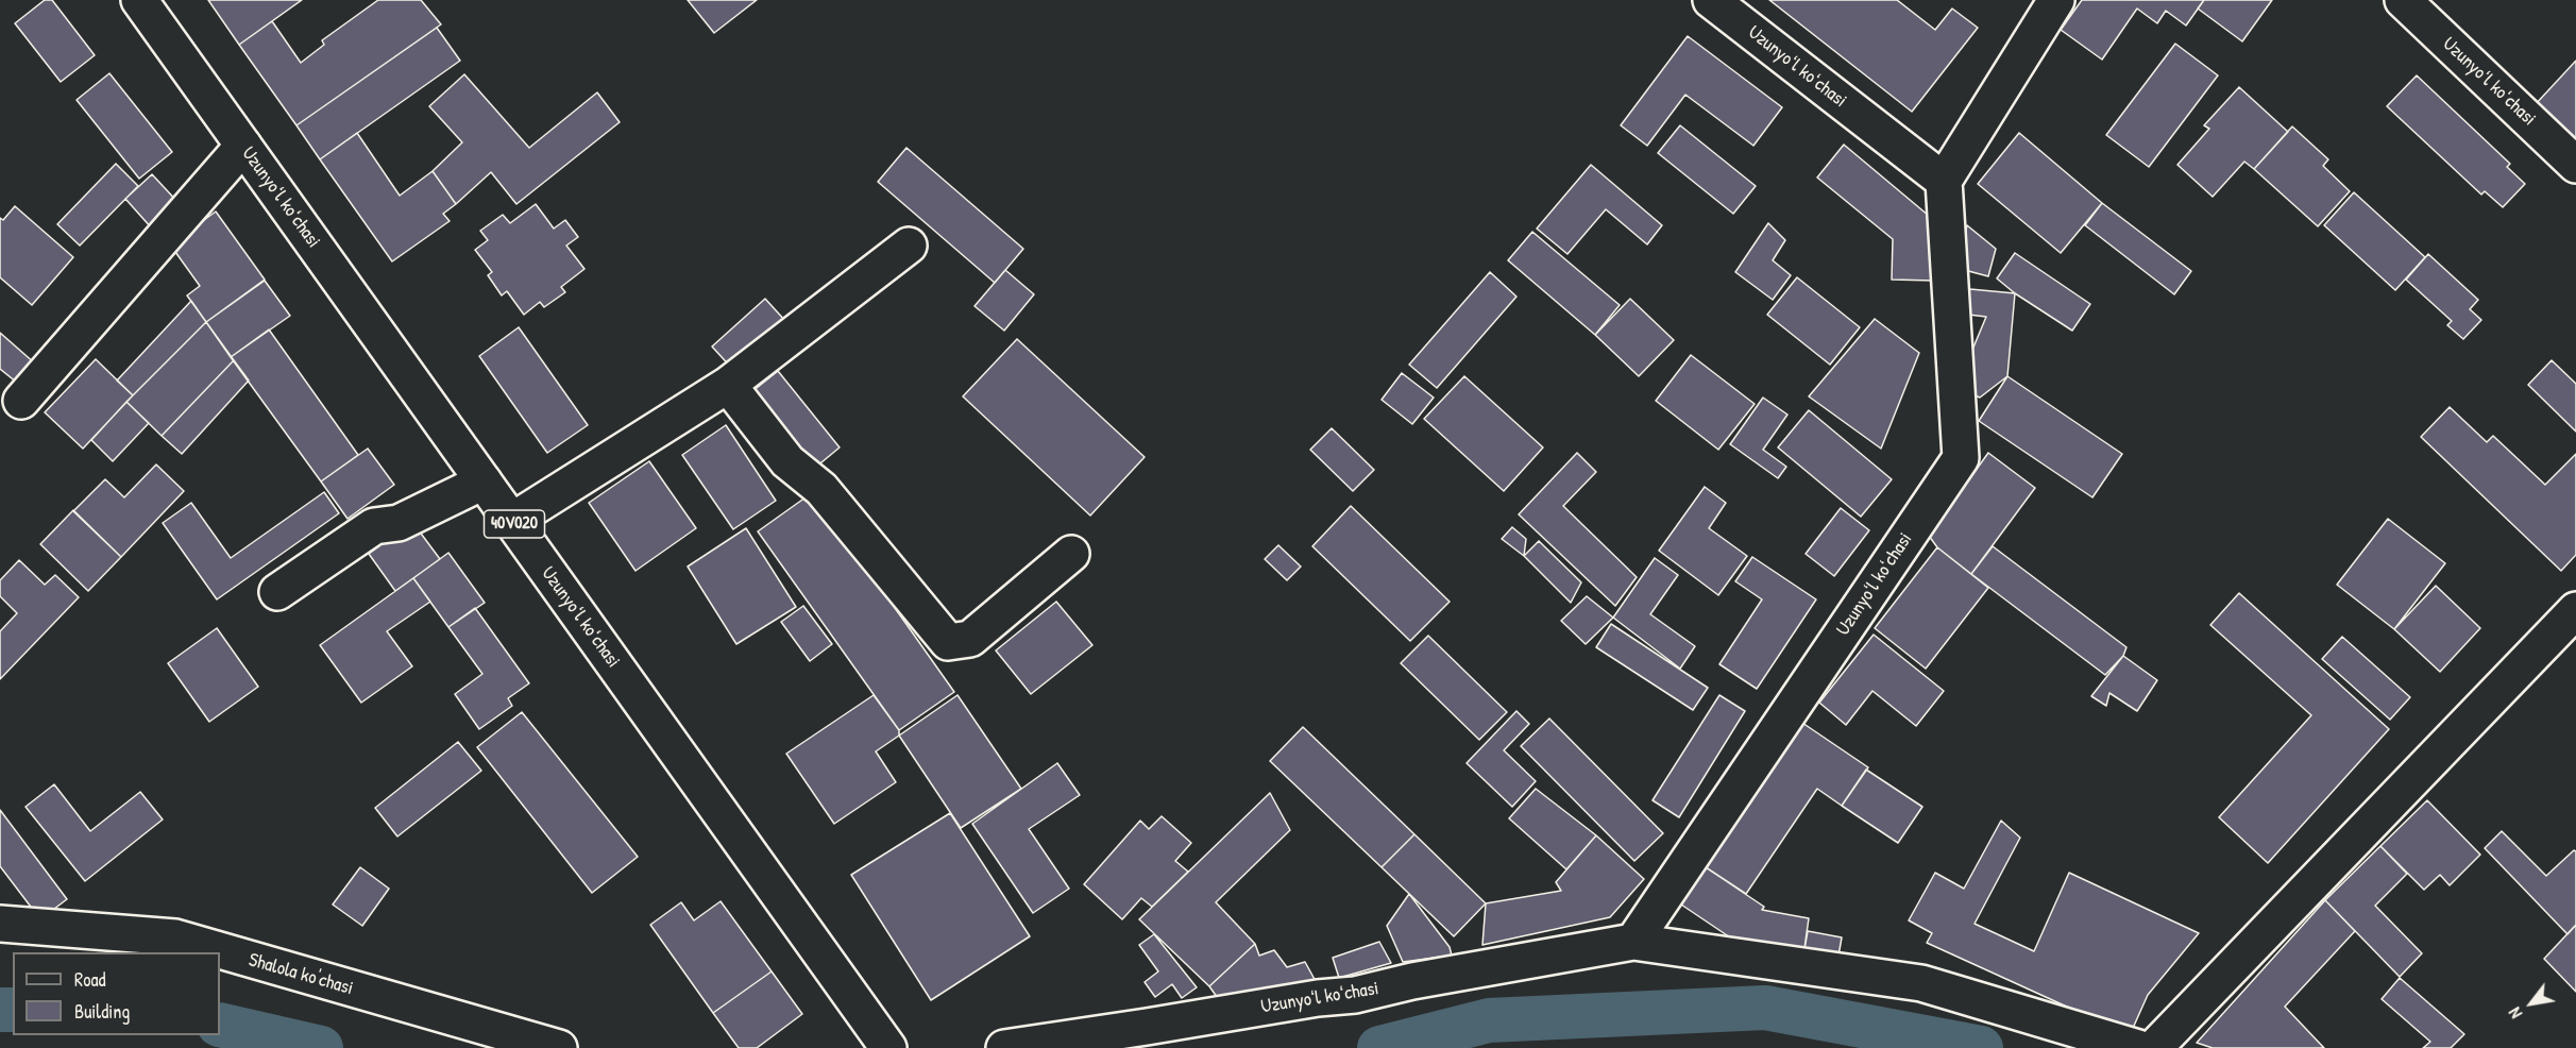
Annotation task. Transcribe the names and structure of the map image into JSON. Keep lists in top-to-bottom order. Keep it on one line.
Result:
{"streets":{"street":["Uzunyoʻl koʻchasi","40V020","Shalola ko'chasi"]},"legend":["Road","Building"],"north":"bottom left"}
